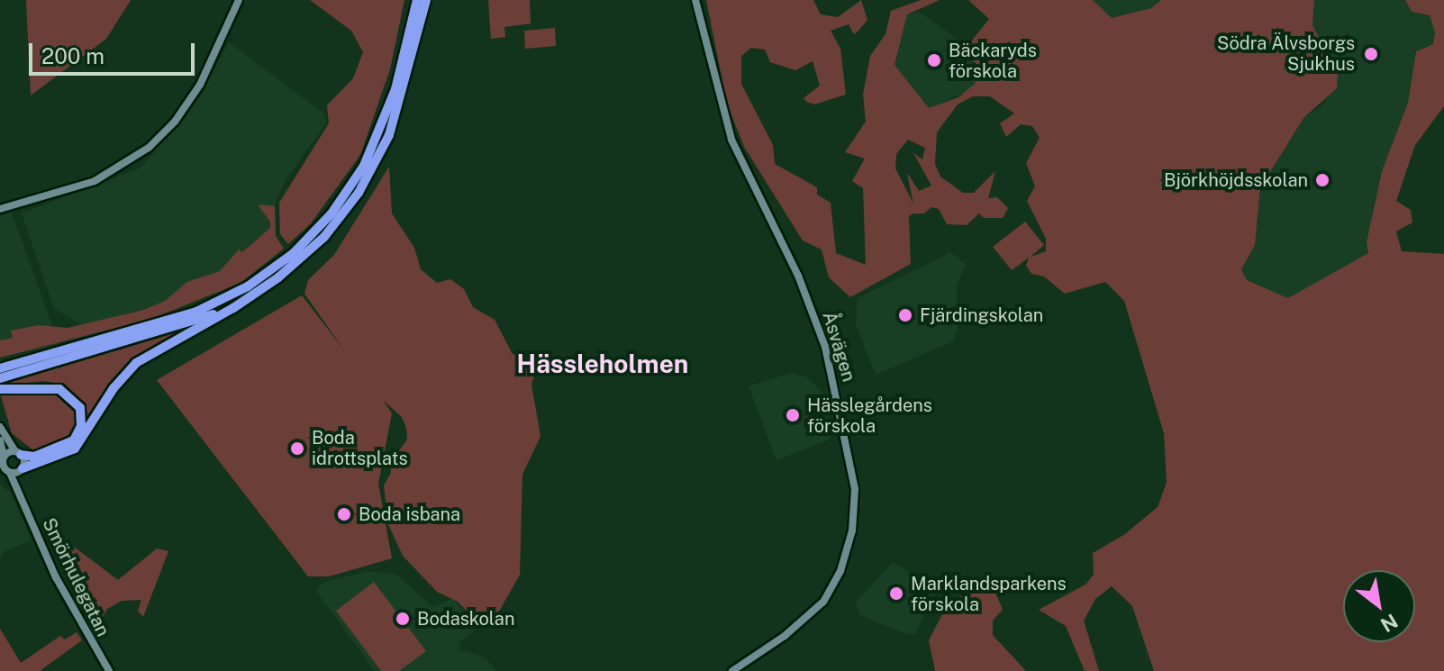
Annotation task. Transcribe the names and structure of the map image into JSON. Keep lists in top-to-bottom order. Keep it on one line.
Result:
{"streets":{"street":["Åsvägen","Smörhulegatan"]},"districts":["Hässleholmen"],"places":["Södra Älvsborgs Sjukhus","Bäckaryds förskola","Björkhöjdsskolan","Fjärdingskolan","Hässlegårdens förskola","Boda idrottsplats","Boda isbana","Marklandsparkens förskola","Bodaskolan"],"scale_bar":"200 m","north":"bottom right"}
